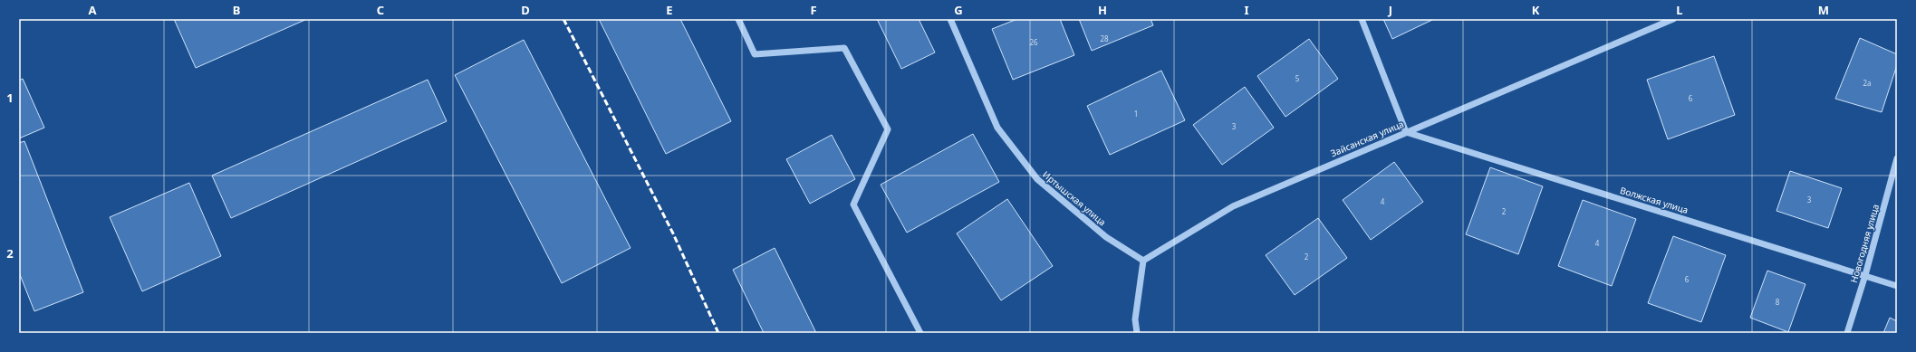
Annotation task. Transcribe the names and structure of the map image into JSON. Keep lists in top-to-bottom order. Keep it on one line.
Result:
{"streets":{"street":["Зайсанская улица","Иртышская улица","Волжская улица","Новогодняя улица"]},"crossings":[["Зайсанская улица","Иртышская улица"],["Зайсанская улица","Волжская улица"],["Волжская улица","Новогодняя улица"]],"house_numbers":["28","26","5","2a","6","1","3","3","4","2","4","2","6","8"],"grid":{"columns":["A","B","C","D","E","F","G","H","I","J","K","L","M"],"rows":["1","2"]}}
